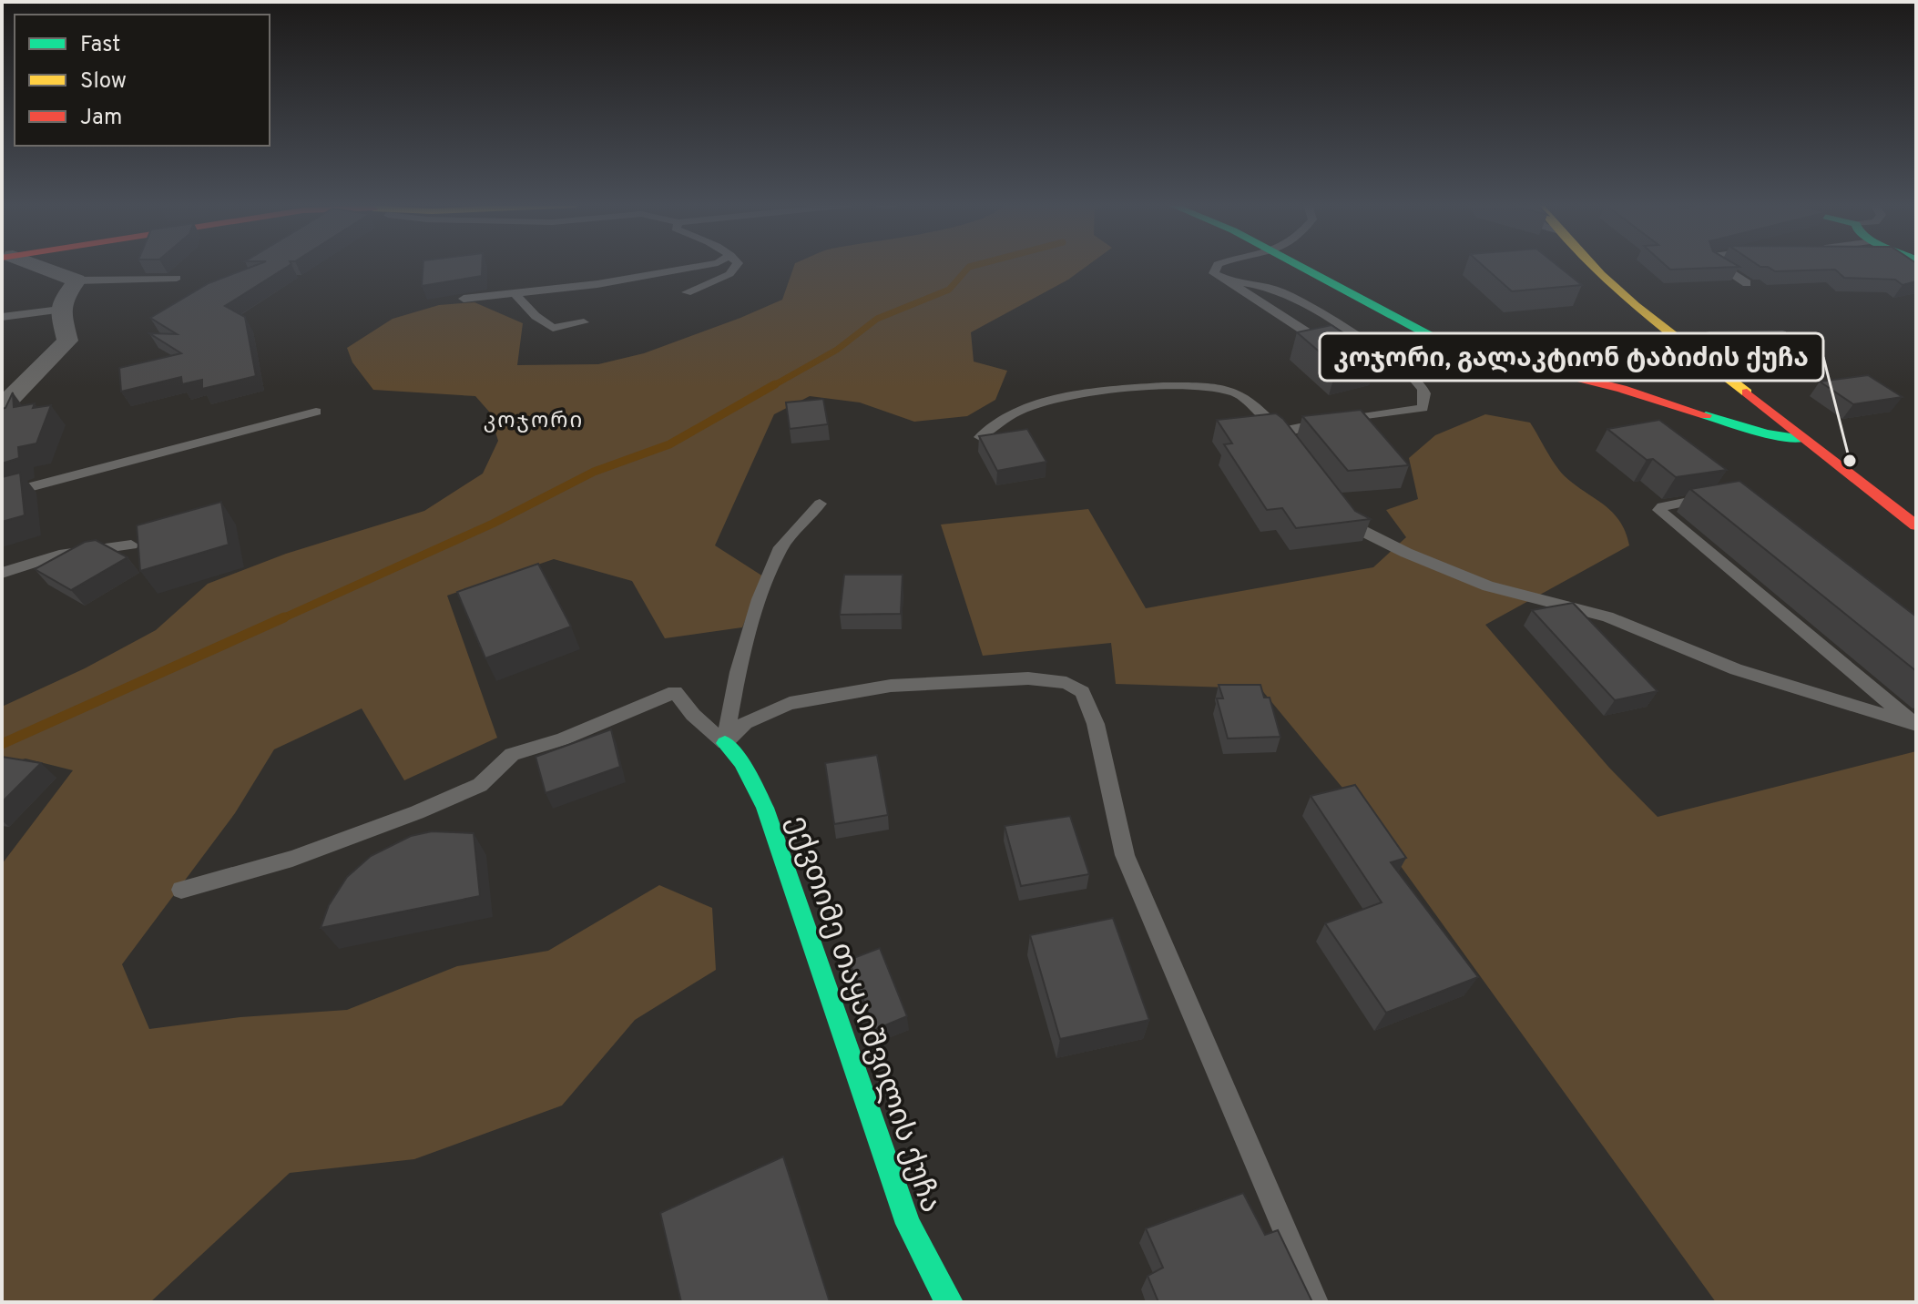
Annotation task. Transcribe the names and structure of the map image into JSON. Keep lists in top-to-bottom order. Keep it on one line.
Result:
{"streets":{"street":["ექვთიმე თაყაიშვილის ქუჩა"]},"districts":["კოჯორი"],"places":["კოჯორი, გალაკტიონ ტაბიძის ქუჩა"],"legend":["Fast","Slow","Jam"]}
